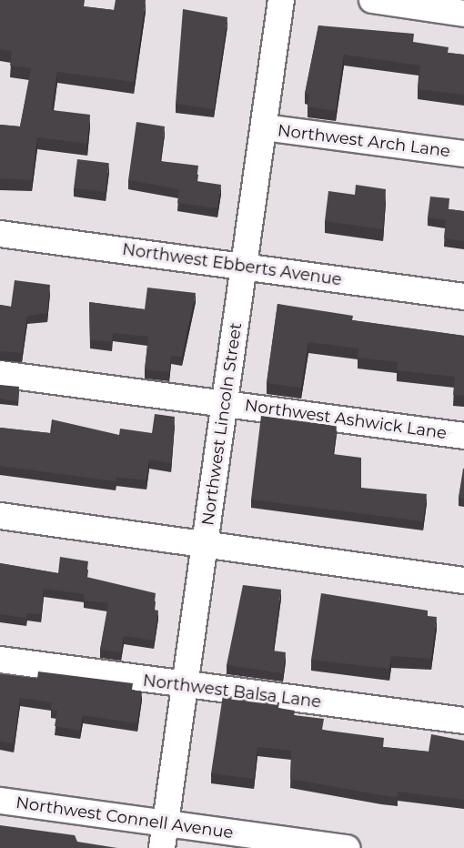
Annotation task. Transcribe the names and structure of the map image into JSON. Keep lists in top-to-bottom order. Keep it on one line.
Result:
{"streets":{"street":["Northwest Arch Lane","Northwest Ebberts Avenue","Northwest Ashwick Lane","Northwest Lincoln Street","Northwest Balsa Lane","Northwest Connell Avenue"]},"crossings":[["Northwest Arch Lane","Northwest Lincoln Street"],["Northwest Ebberts Avenue","Northwest Lincoln Street"],["Northwest Ashwick Lane","Northwest Lincoln Street"],["Northwest Lincoln Street","Northwest Balsa Lane"],["Northwest Lincoln Street","Northwest Connell Avenue"]]}
